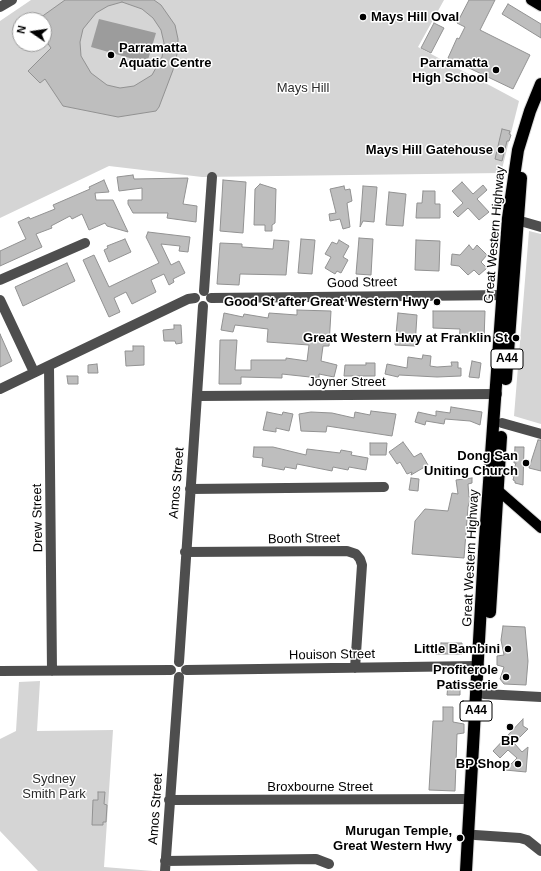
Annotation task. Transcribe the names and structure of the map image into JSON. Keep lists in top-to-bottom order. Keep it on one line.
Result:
{"streets":{"highway":["Great Western Highway","A44"],"street":["Good Street","Joyner Street","Amos Street","Drew Street","Booth Street","Houison Street","Broxbourne Street"]},"crossings":[["Great Western Highway","Good Street"],["Great Western Highway","Joyner Street"],["Great Western Highway","Houison Street"],["Great Western Highway","Broxbourne Street"],["Good Street","Amos Street"],["Joyner Street","Amos Street"],["Amos Street","Booth Street"],["Amos Street","Houison Street"],["Amos Street","Broxbourne Street"],["Booth Street","Houison Street"]],"parks":["Mays Hill","Sydney Smith Park"],"places":["Mays Hill Oval","Parramatta Aquatic Centre","Parramatta High School","Mays Hill Gatehouse","Good St after Great Western Hwy","Great Western Hwy at Franklin St","Dong San Uniting Church","Little Bambini","Profiterole Patisserie","BP","BP Shop","Murugan Temple, Great Western Hwy"],"north":"left"}
